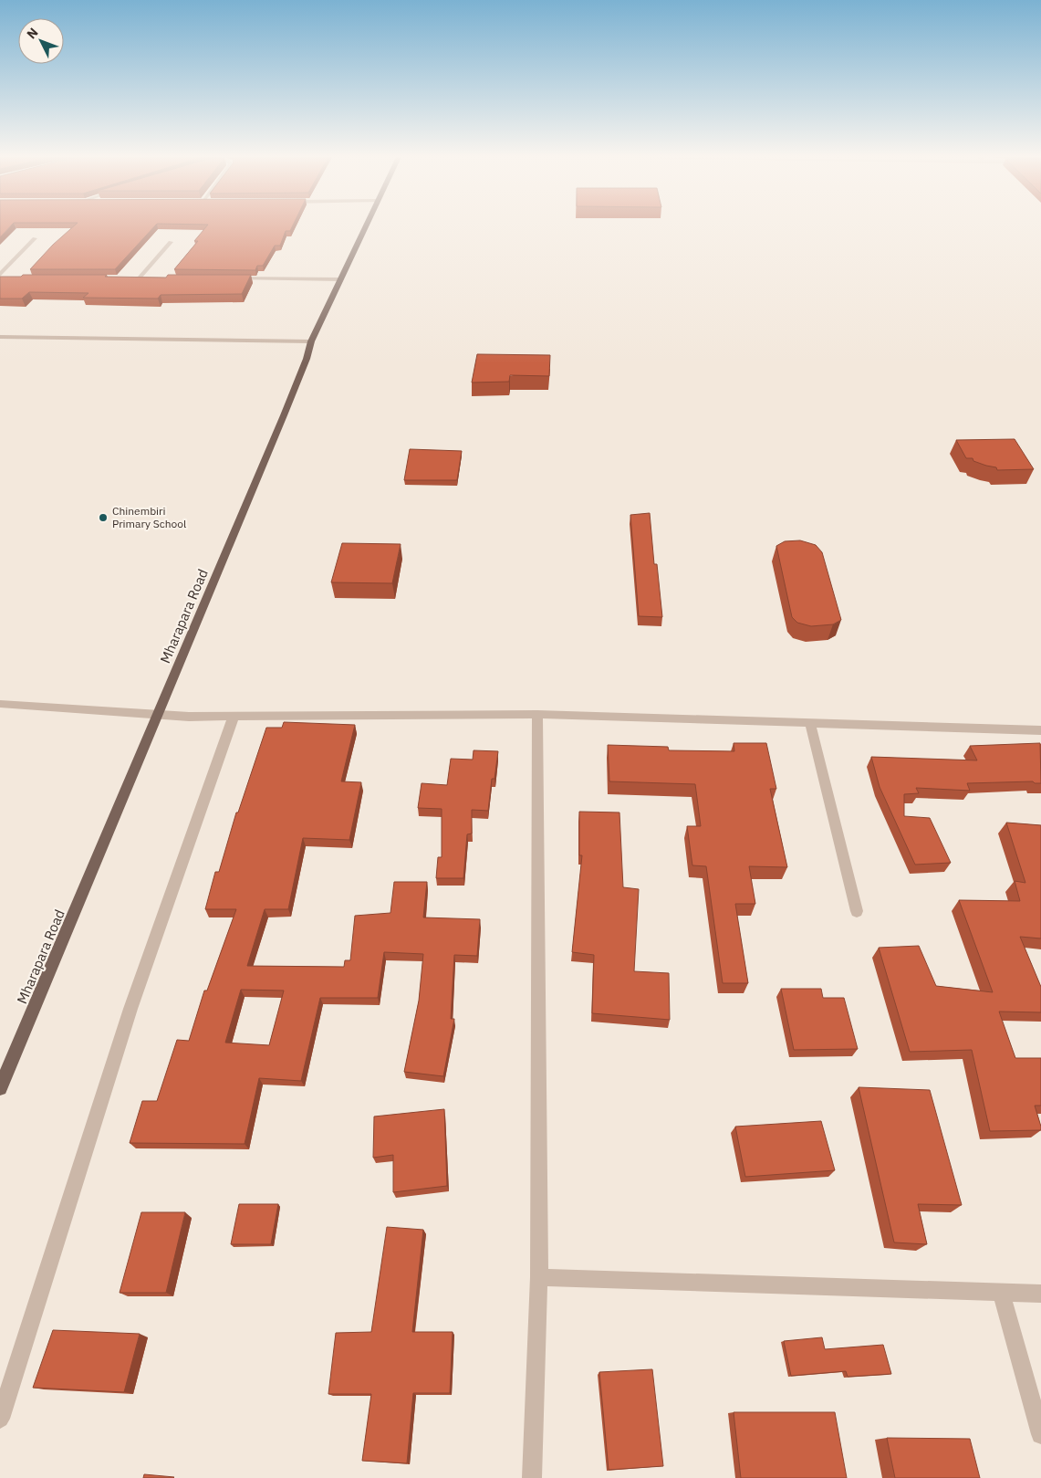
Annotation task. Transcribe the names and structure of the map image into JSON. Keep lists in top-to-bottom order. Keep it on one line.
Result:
{"streets":{"main road":["Mharapara Road"]},"places":["Chinembiri Primary School"],"north":"top left"}
